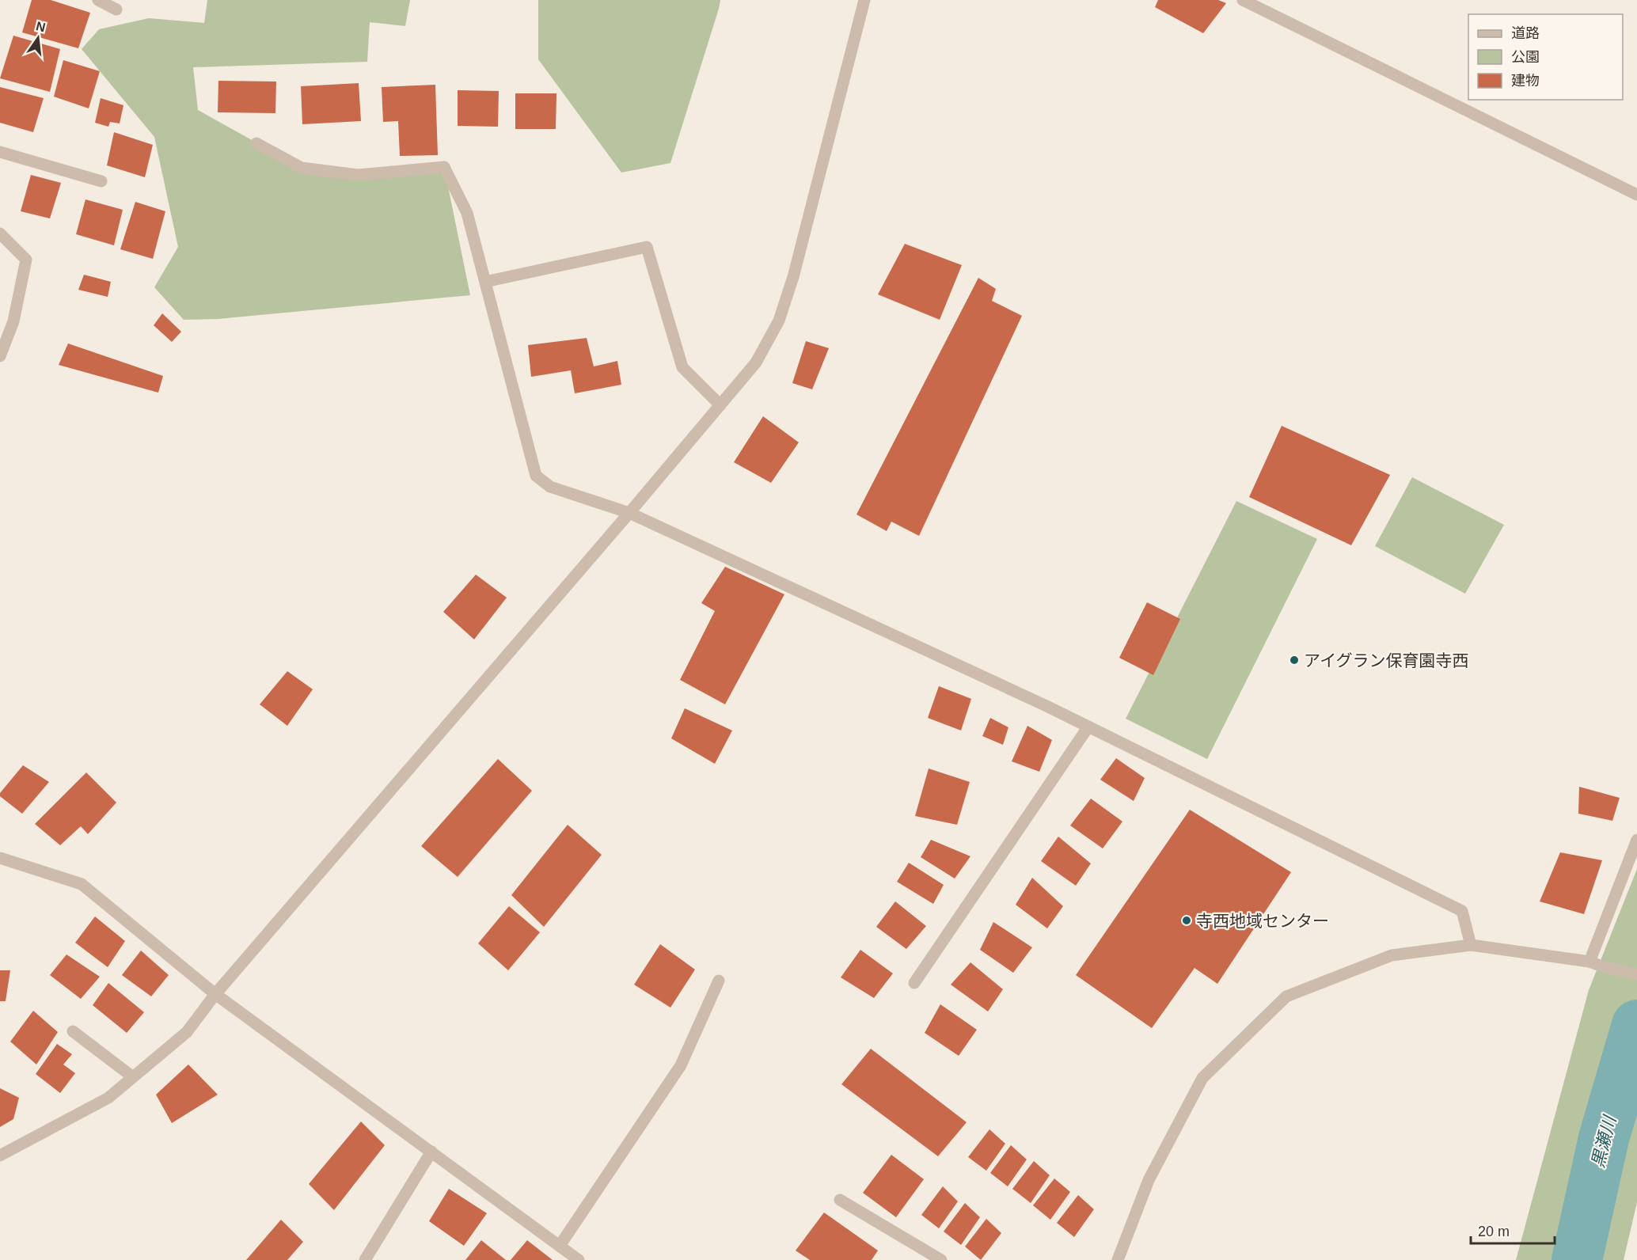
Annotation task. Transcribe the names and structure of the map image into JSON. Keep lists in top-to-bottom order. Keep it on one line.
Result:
{"water":["黒瀬川"],"places":["アイグラン保育園寺西","寺西地域センター"],"legend":["道路","公園","建物"],"scale_bar":"20 m","north":"top"}
